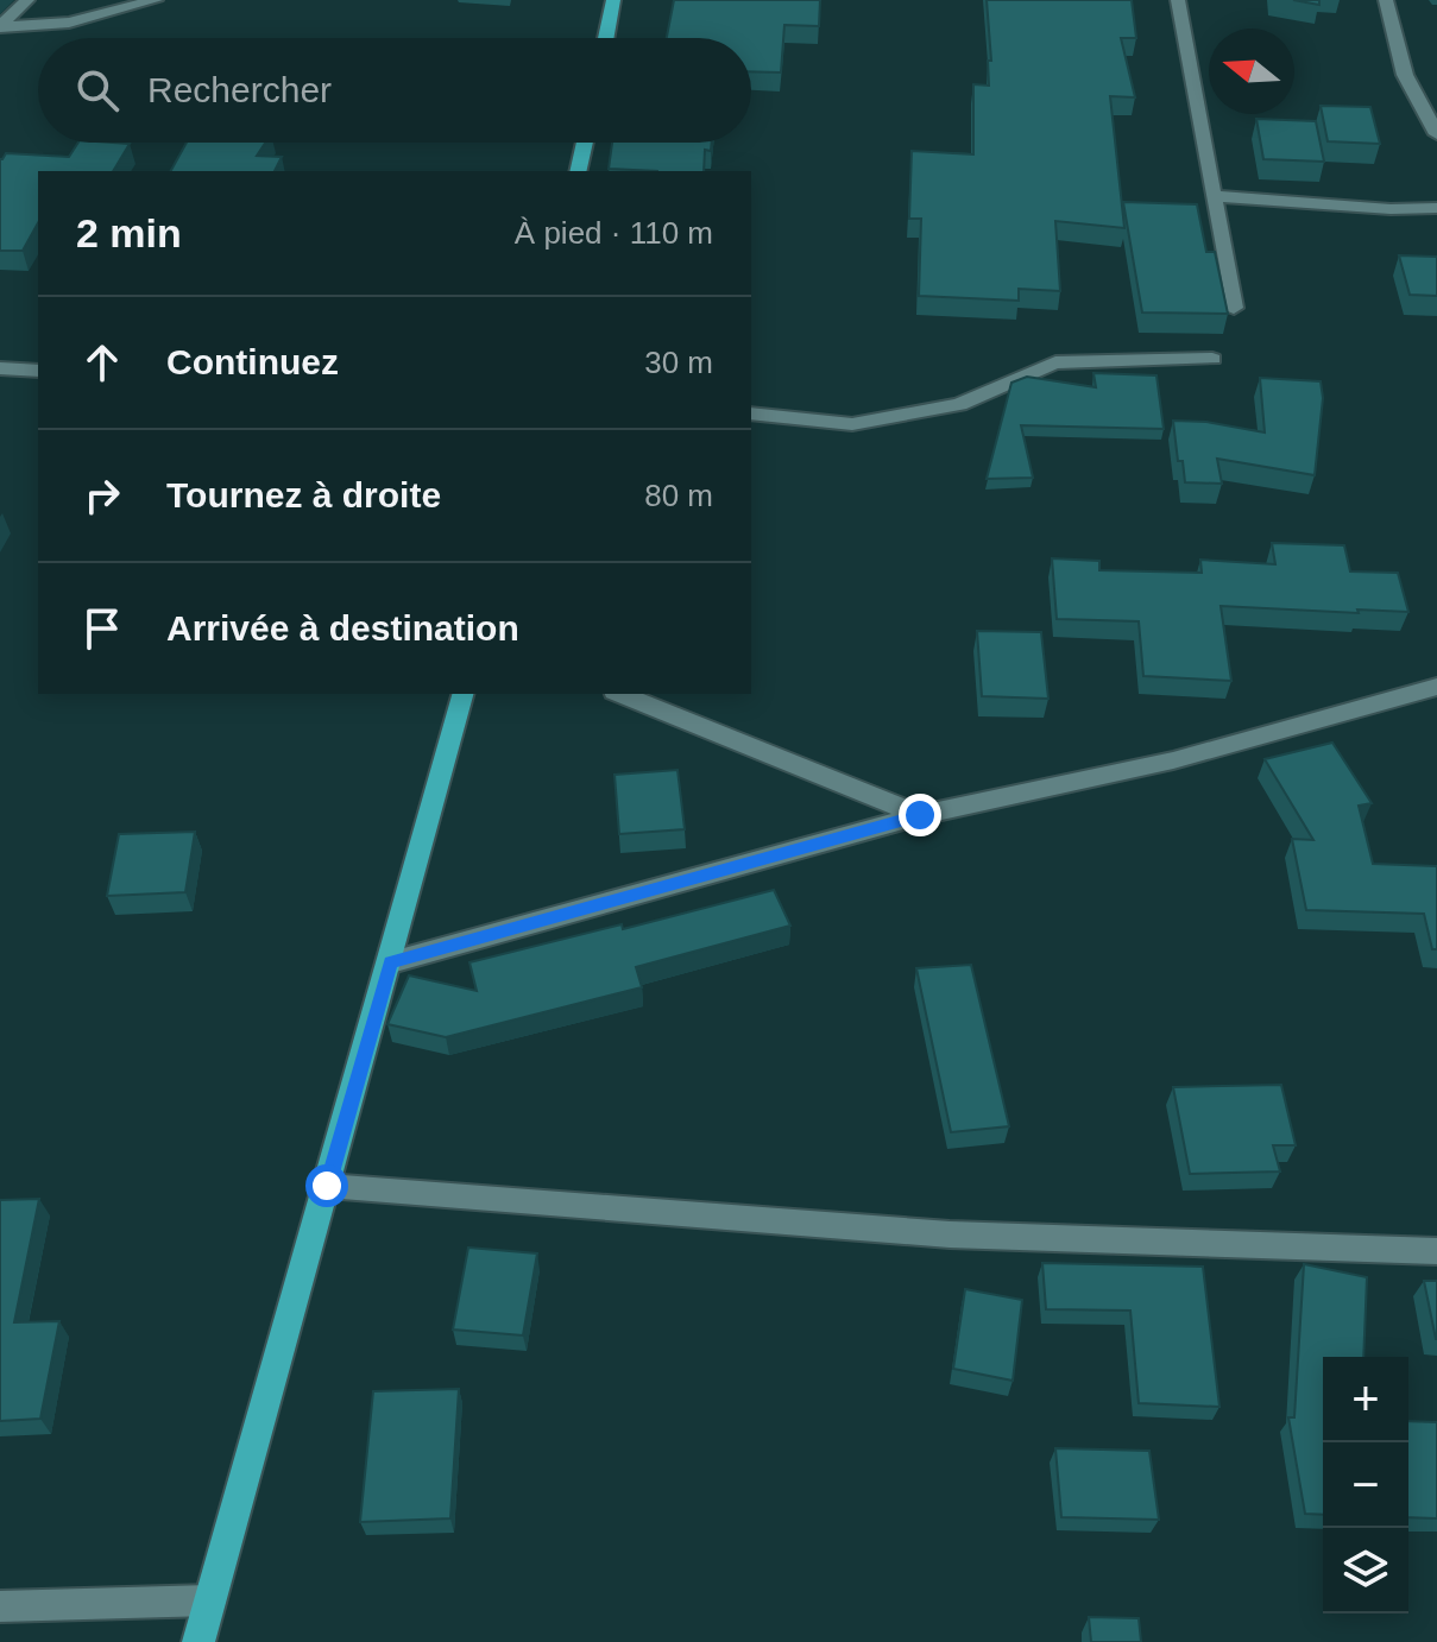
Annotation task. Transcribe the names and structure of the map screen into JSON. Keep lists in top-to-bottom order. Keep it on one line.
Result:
{"north":"left","page":{"search":"Rechercher","heading":["2 min","À pied · 110 m"],"list":[["Continuez","30 m"],["Tournez à droite","80 m"],"Arrivée à destination"],"map_buttons":["+","−"]}}
